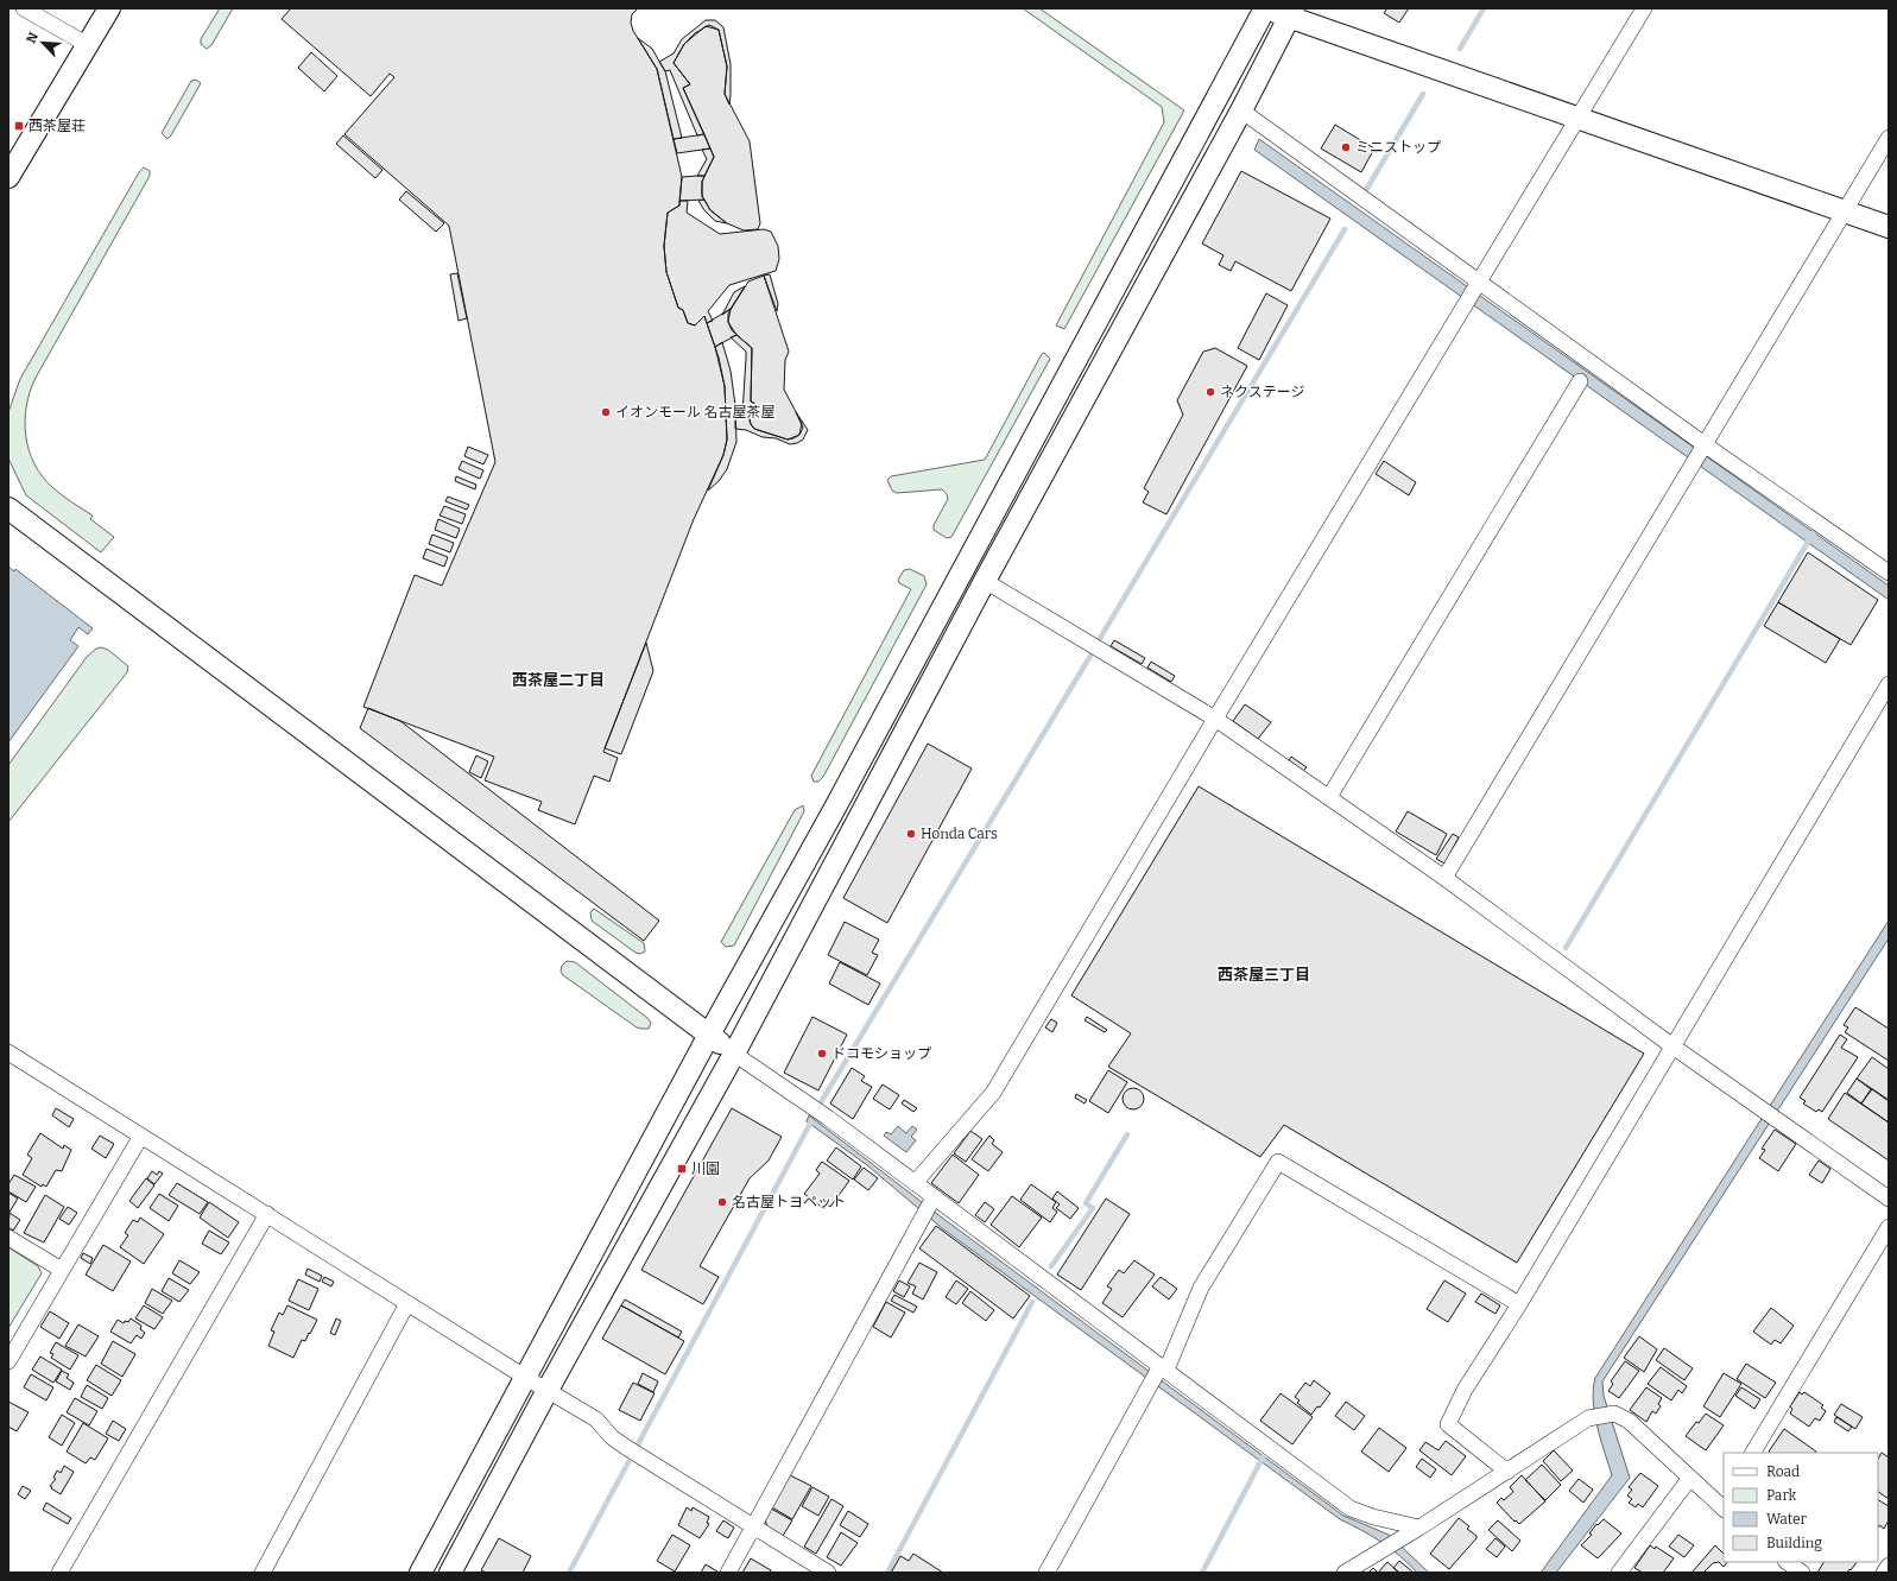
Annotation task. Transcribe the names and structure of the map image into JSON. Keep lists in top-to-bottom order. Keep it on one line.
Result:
{"districts":["西茶屋二丁目","西茶屋三丁目"],"places":{"transit":["西茶屋荘","川園"],"other":["ミニストップ","ネクステージ","イオンモール 名古屋茶屋","Honda Cars","ドコモショップ","名古屋トヨペット"]},"legend":["Road","Park","Water","Building"],"north":"top left"}
